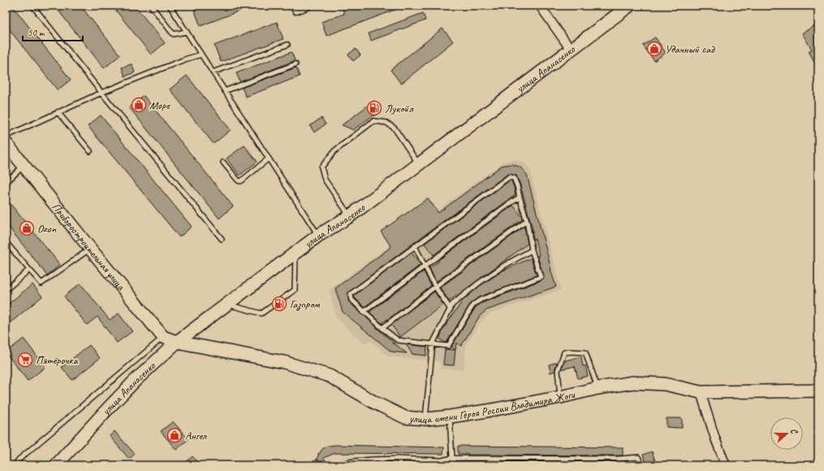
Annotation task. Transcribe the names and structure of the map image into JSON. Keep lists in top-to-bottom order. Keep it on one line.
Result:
{"streets":{"main road":["улица Апанасенко","Приборостроительная улица","улица имени Героя России Владимира Жоги"]},"crossings":[["улица Апанасенко","улица имени Героя России Владимира Жоги"]],"places":{"shop":["Удачный сад","Море","Ozon","Ангел"],"fuel station":["Лукойл","Газпром"],"supermarket":["Пятёрочка"]},"scale_bar":"50 m","north":"right"}
